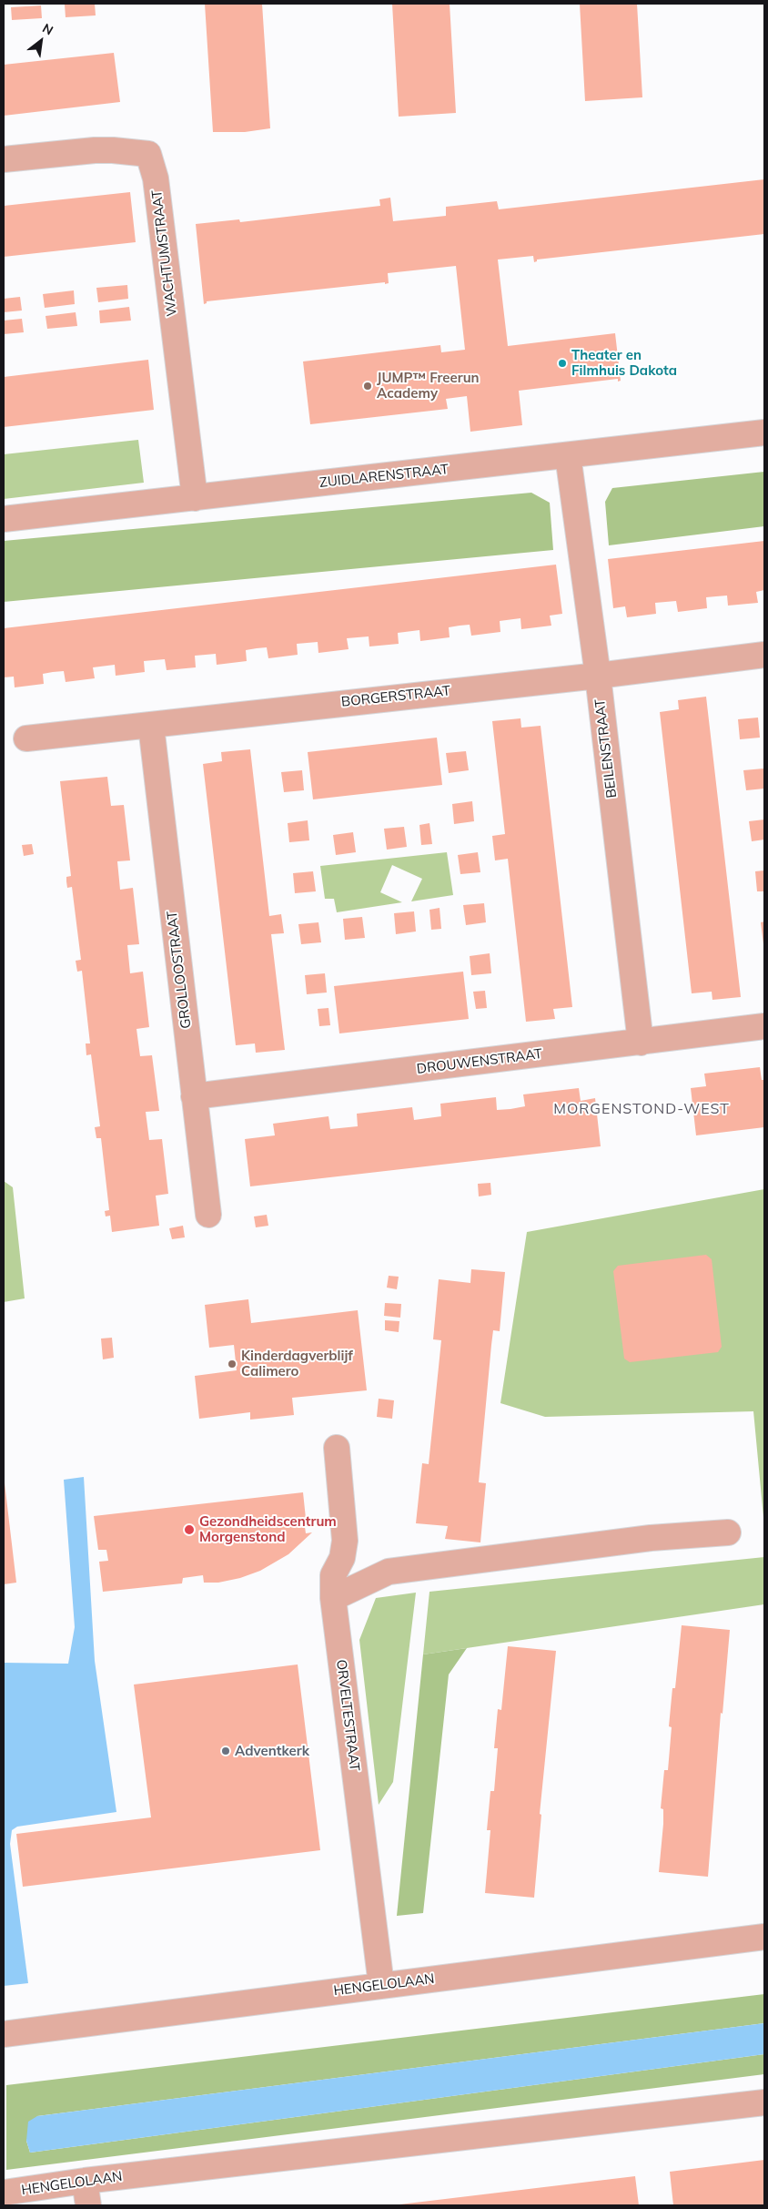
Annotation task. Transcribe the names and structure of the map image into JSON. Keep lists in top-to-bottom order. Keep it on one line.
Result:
{"streets":{"street":["WACHTUMSTRAAT","ZUIDLARENSTRAAT","BORGERSTRAAT","BEILENSTRAAT","GROLLOOSTRAAT","DROUWENSTRAAT","ORVELTESTRAAT","HENGELOLAAN"]},"crossings":[["WACHTUMSTRAAT","ZUIDLARENSTRAAT"],["ZUIDLARENSTRAAT","BEILENSTRAAT"],["BORGERSTRAAT","BEILENSTRAAT"],["BORGERSTRAAT","GROLLOOSTRAAT"],["BEILENSTRAAT","DROUWENSTRAAT"],["GROLLOOSTRAAT","DROUWENSTRAAT"],["ORVELTESTRAAT","HENGELOLAAN"]],"districts":["MORGENSTOND-WEST"],"places":["Theater en Filmhuis Dakota","JUMP™ Freerun Academy","Kinderdagverblijf Calimero","Gezondheidscentrum Morgenstond","Adventkerk"],"north":"top right"}
